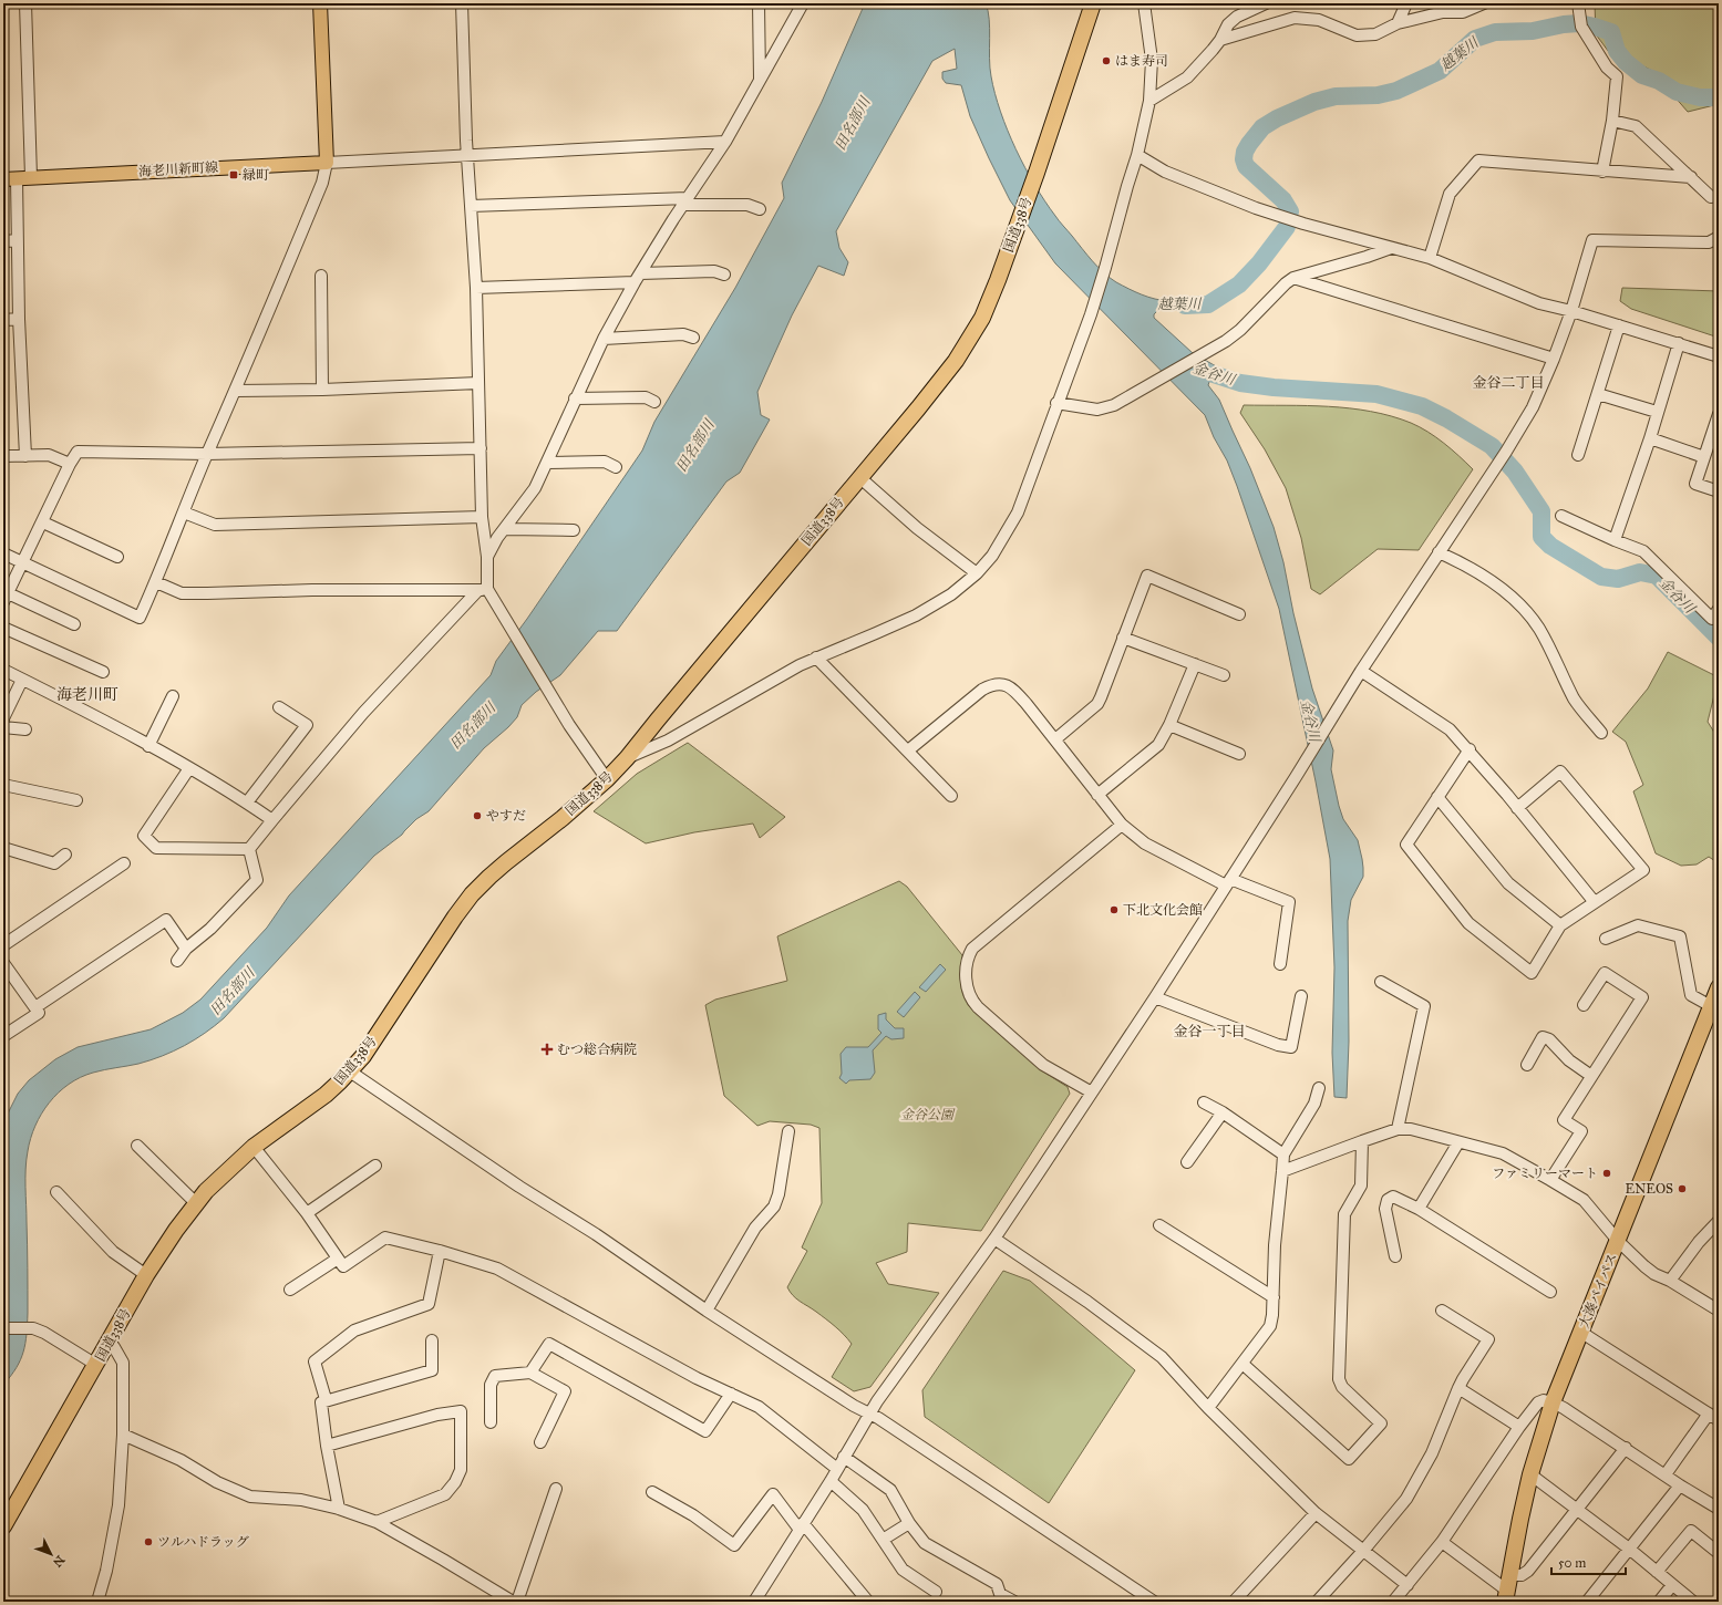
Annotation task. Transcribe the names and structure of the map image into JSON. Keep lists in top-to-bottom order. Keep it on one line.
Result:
{"streets":{"highway":["国道338号","大湊バイパス"],"main road":["海老川新町線"]},"districts":["金谷二丁目","海老川町","金谷一丁目"],"water":["越葉川","田名部川","金谷川"],"parks":["金谷公園"],"places":{"other":["はま寿司","やすだ","下北文化会館","ファミリーマート","ENEOS","ツルハドラッグ"],"transit":["緑町"],"health":["むつ総合病院"]},"scale_bar":"50 m","north":"bottom right"}
